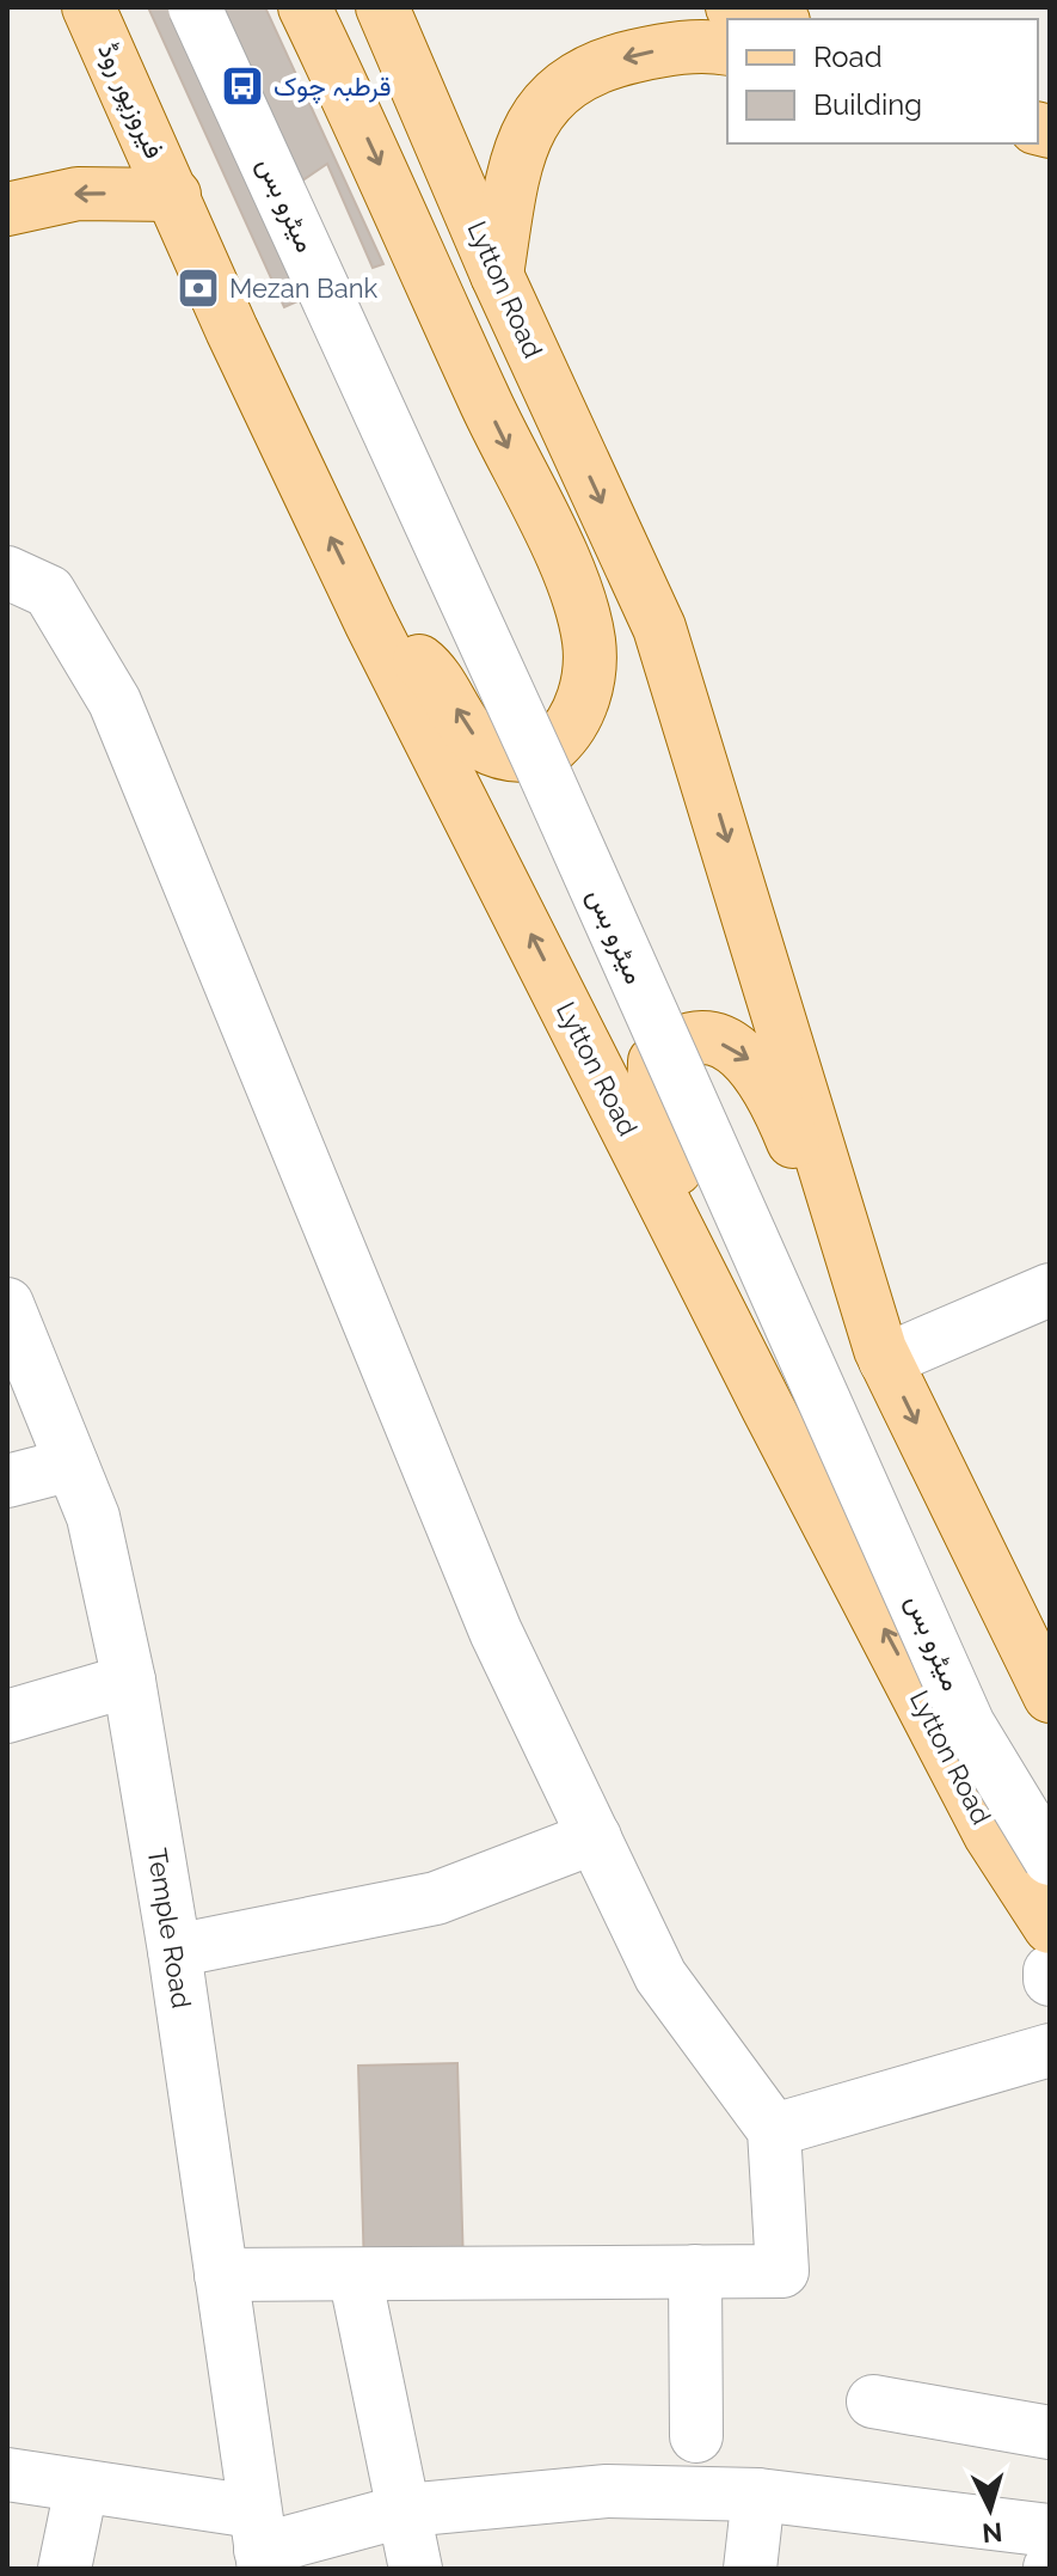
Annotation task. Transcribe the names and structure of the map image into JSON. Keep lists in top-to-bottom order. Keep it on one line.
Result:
{"streets":{"main road":["فیروزپور روڈ","Lytton Road"],"street":["میٹرو بس","Temple Road"]},"crossings":[["فیروزپور روڈ","Lytton Road"]],"places":{"bus stop":["قرطبہ چوک"],"bank":["Mezan Bank"]},"legend":["Road","Building"],"north":"bottom"}
